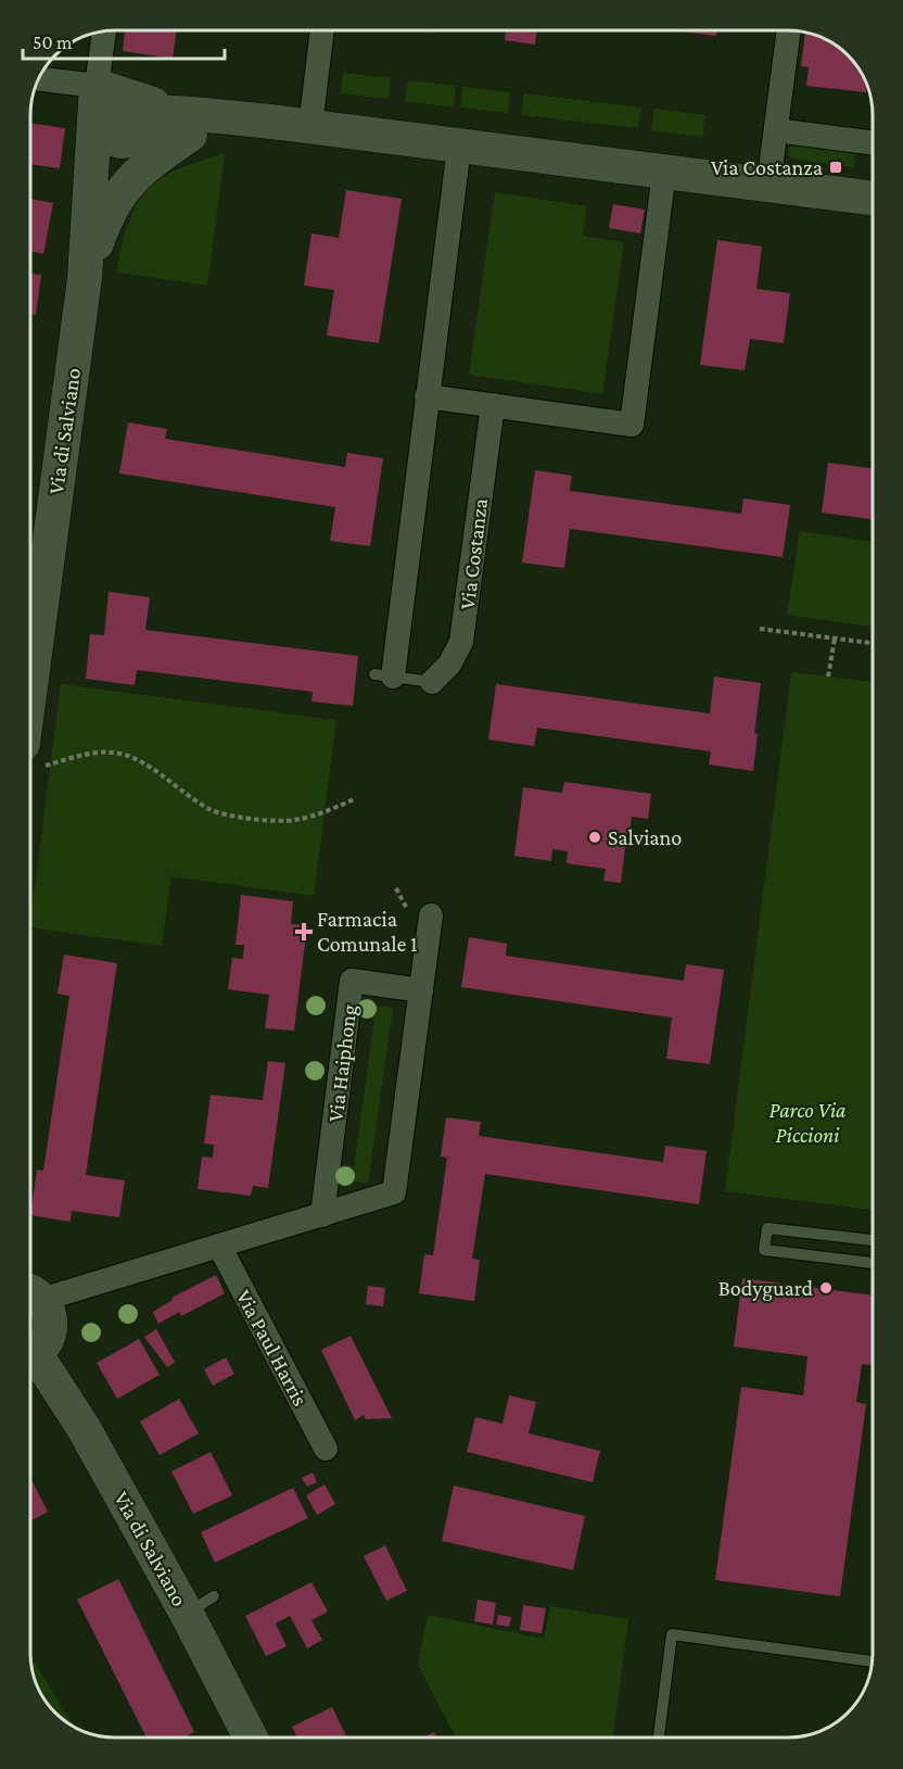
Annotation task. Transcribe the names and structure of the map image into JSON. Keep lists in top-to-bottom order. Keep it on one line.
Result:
{"streets":{"street":["Via di Salviano","Via Costanza","Via Haiphong","Via Paul Harris"]},"parks":["Parco Via Piccioni"],"places":{"transit":["Via Costanza"],"other":["Salviano","Bodyguard"],"health":["Farmacia Comunale 1"]},"scale_bar":"50 m"}
